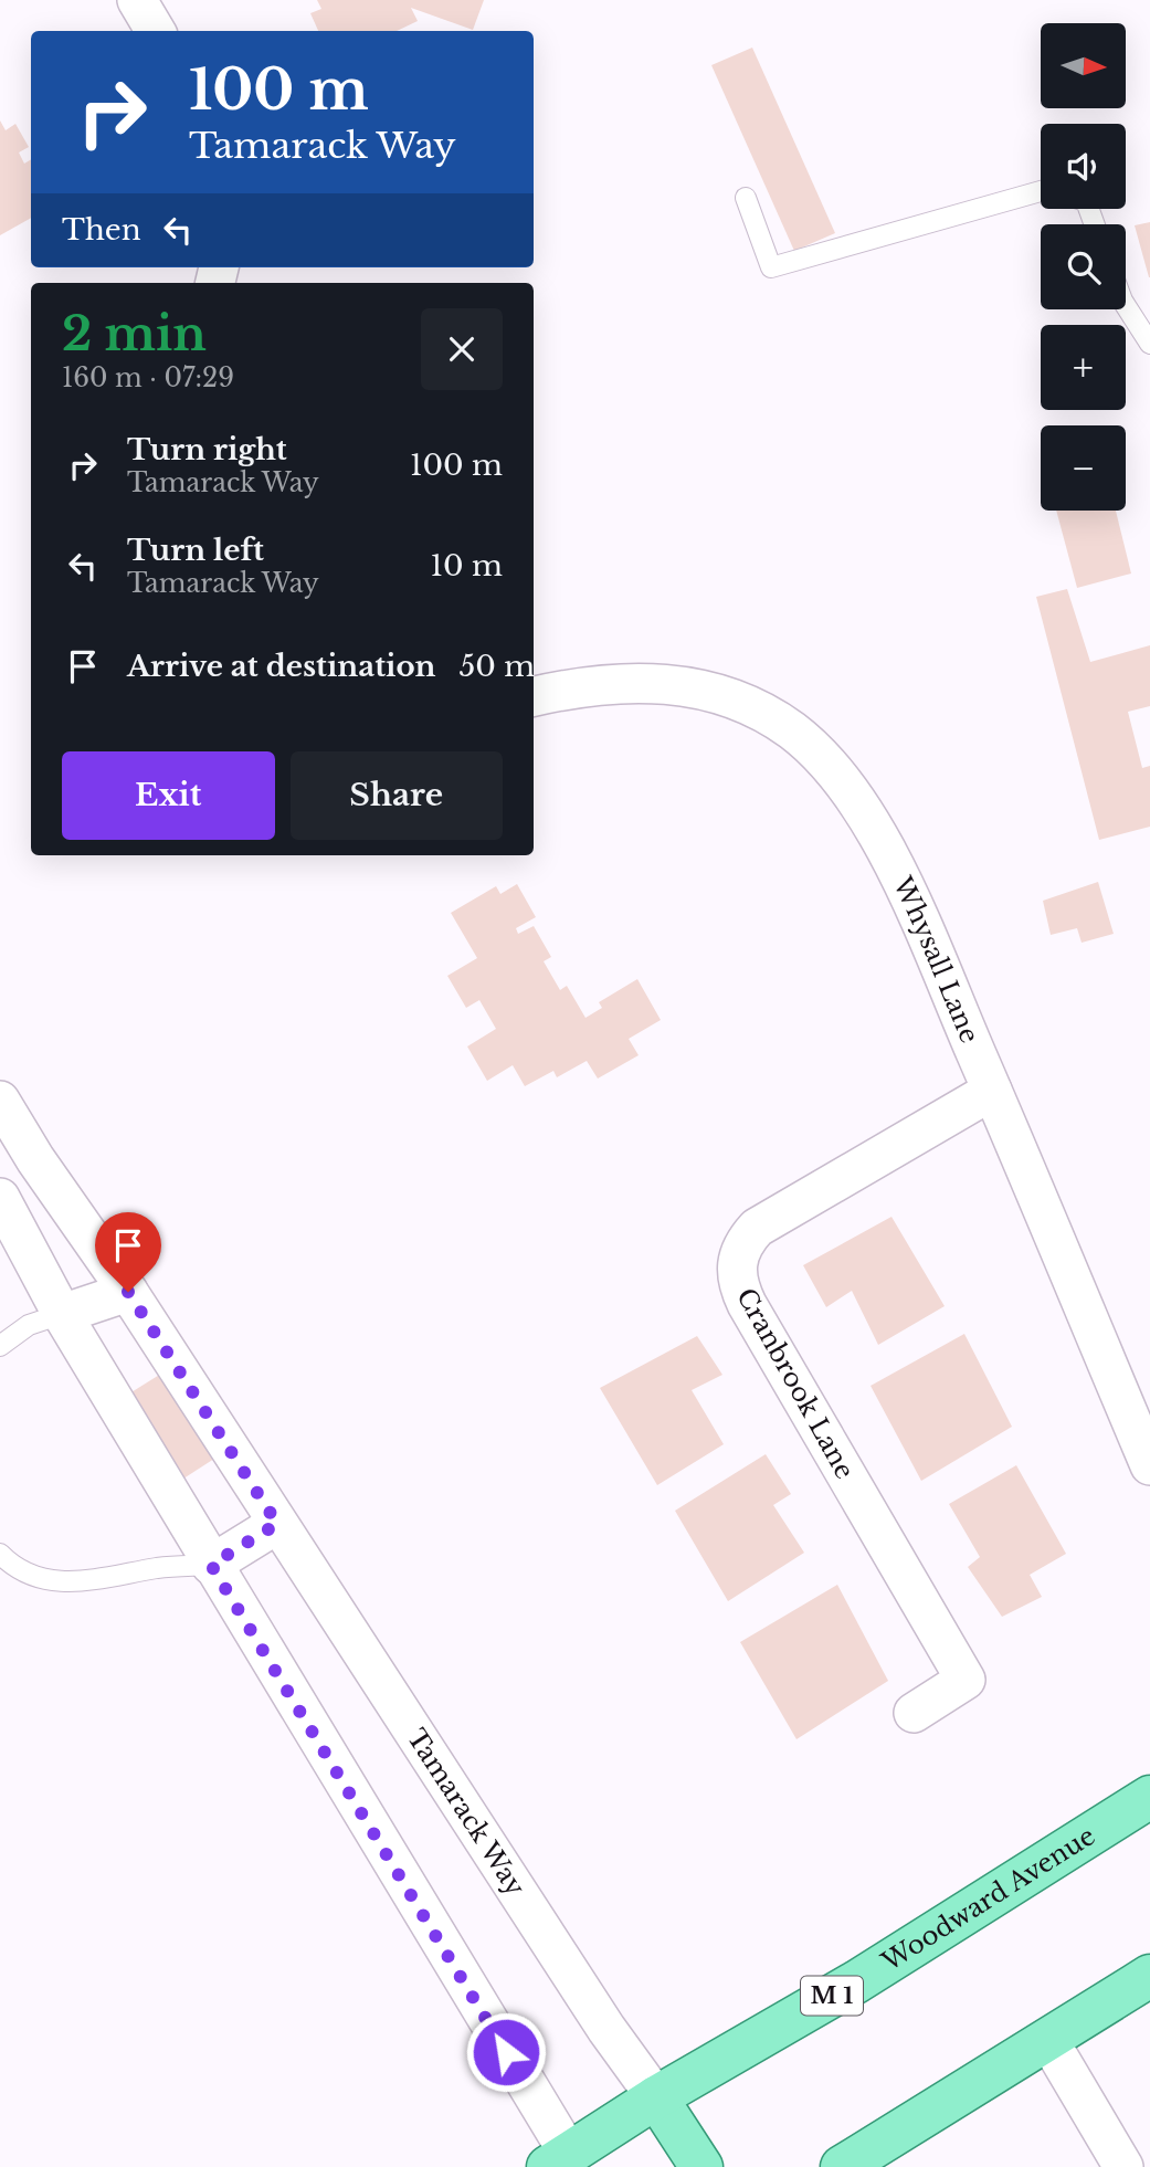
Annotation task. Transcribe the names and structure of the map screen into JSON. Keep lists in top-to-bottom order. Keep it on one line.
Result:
{"streets":{"main road":["Woodward Avenue","M 1"],"street":["Whysall Lane","Cranbrook Lane","Tamarack Way"]},"crossings":[["Whysall Lane","Cranbrook Lane"],["Tamarack Way","Woodward Avenue"]],"north":"right","page":{"map_buttons":["+","−"],"turn":["100 m","Tamarack Way"],"then":"Then","heading":["2 min","160 m · 07:29"],"list":[{"name":"Turn right","note":"Tamarack Way","value":"100 m"},{"name":"Turn left","note":"Tamarack Way","value":"10 m"},{"name":"Arrive at destination","value":"50 m"}],"buttons":["Exit","Share"]}}
